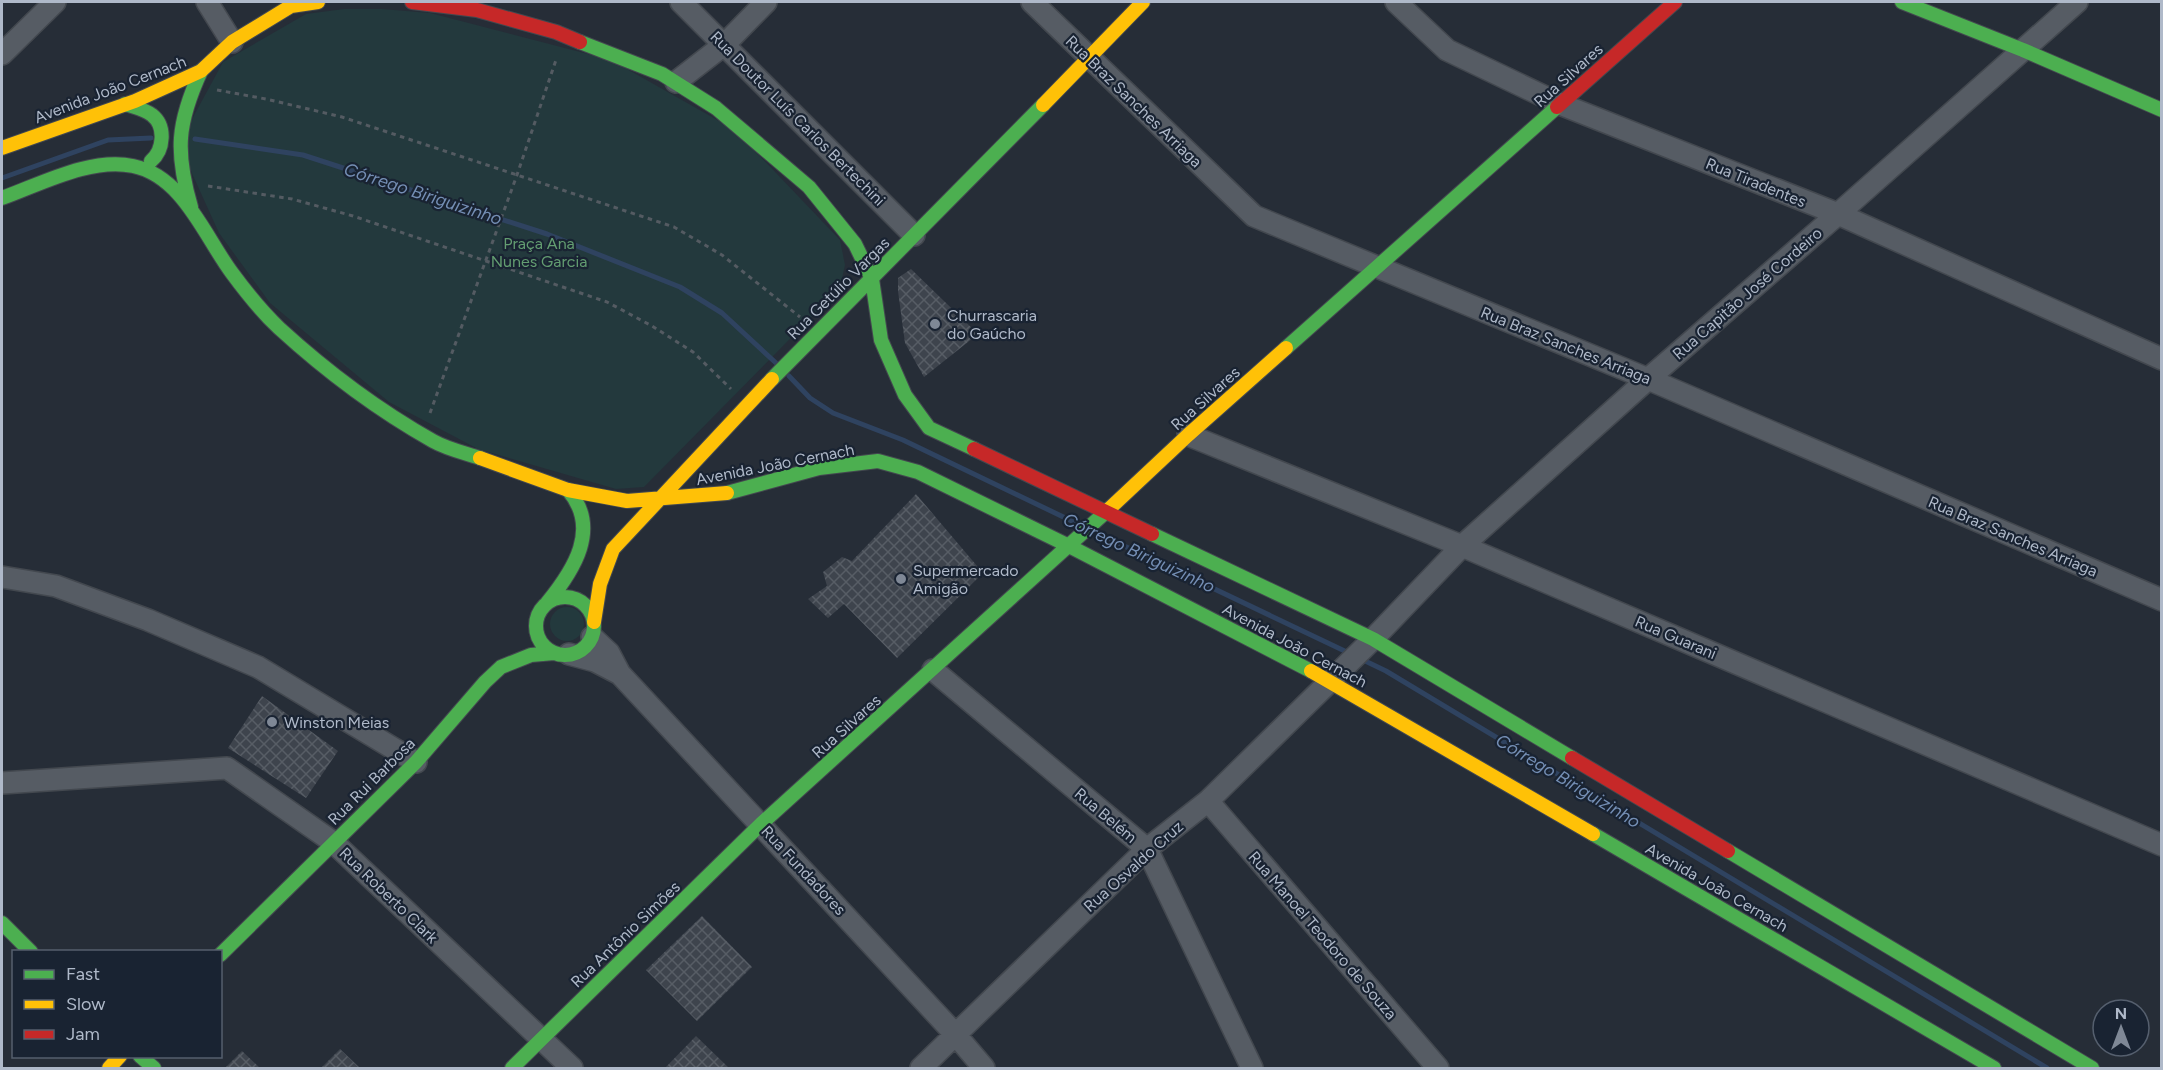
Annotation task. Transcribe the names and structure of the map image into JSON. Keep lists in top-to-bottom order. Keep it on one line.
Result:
{"streets":{"main road":["Rua Silvares","Avenida João Cernach","Rua Getúlio Vargas","Rua Rui Barbosa","Rua Antônio Simões"],"street":["Rua Braz Sanches Arriaga","Rua Doutor Luís Carlos Bertechini","Rua Tiradentes","Rua Capitão José Cordeiro","Rua Guarani","Rua Belém","Rua Osvaldo Cruz","Rua Fundadores","Rua Roberto Clark","Rua Manoel Teodoro de Souza"]},"crossings":[["Rua Silvares","Avenida João Cernach"],["Rua Silvares","Rua Braz Sanches Arriaga"],["Rua Silvares","Rua Tiradentes"],["Rua Silvares","Rua Guarani"],["Rua Silvares","Rua Belém"],["Rua Silvares","Rua Fundadores"],["Rua Silvares","Rua Antônio Simões"],["Avenida João Cernach","Rua Getúlio Vargas"],["Avenida João Cernach","Rua Capitão José Cordeiro"],["Avenida João Cernach","Rua Osvaldo Cruz"],["Rua Braz Sanches Arriaga","Rua Getúlio Vargas"],["Rua Braz Sanches Arriaga","Rua Capitão José Cordeiro"],["Rua Doutor Luís Carlos Bertechini","Rua Getúlio Vargas"],["Rua Tiradentes","Rua Capitão José Cordeiro"],["Rua Getúlio Vargas","Rua Rui Barbosa"],["Rua Getúlio Vargas","Rua Fundadores"],["Rua Capitão José Cordeiro","Rua Guarani"],["Rua Capitão José Cordeiro","Rua Osvaldo Cruz"],["Rua Rui Barbosa","Rua Fundadores"],["Rua Rui Barbosa","Rua Roberto Clark"],["Rua Belém","Rua Osvaldo Cruz"],["Rua Osvaldo Cruz","Rua Fundadores"],["Rua Osvaldo Cruz","Rua Manoel Teodoro de Souza"],["Rua Fundadores","Rua Antônio Simões"],["Rua Roberto Clark","Rua Antônio Simões"]],"water":["Córrego Biriguizinho"],"parks":["Praça Ana Nunes Garcia"],"places":["Churrascaria do Gaúcho","Supermercado Amigão","Winston Meias"],"legend":["Fast","Slow","Jam"],"north":"top"}
